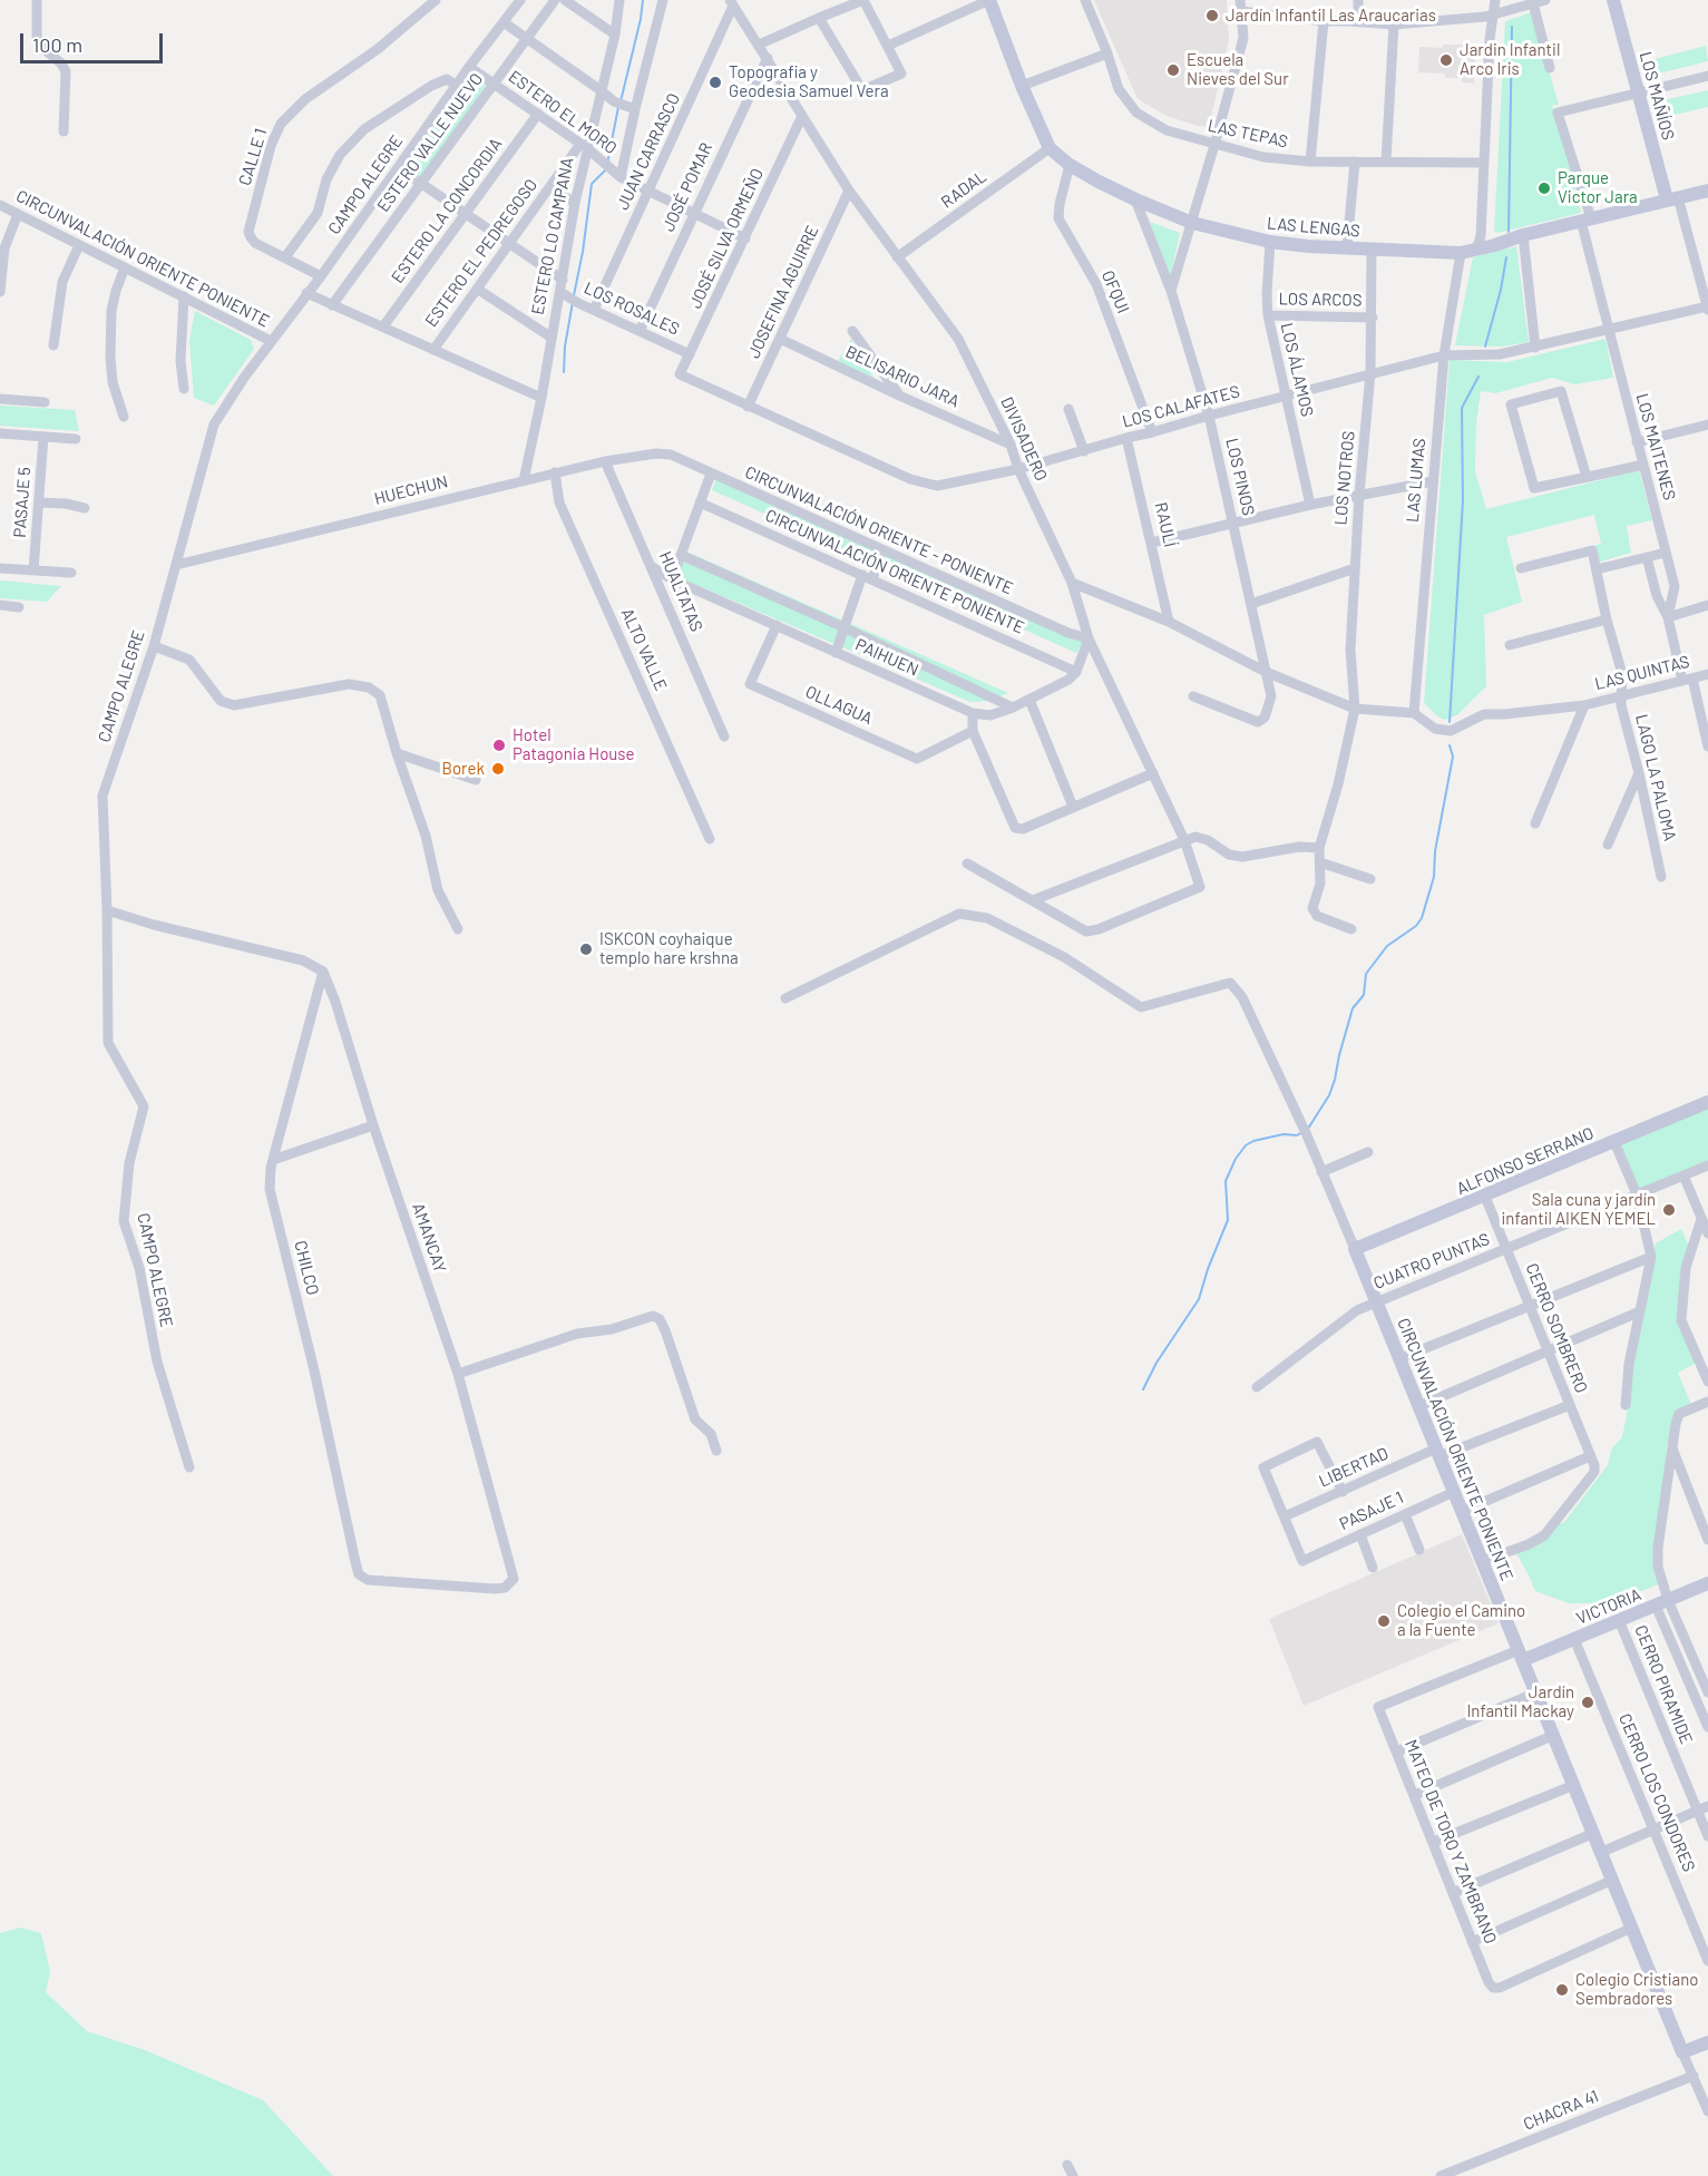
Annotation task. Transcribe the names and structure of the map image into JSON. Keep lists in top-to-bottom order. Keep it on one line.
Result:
{"streets":{"street":["LOS MAÑÍOS","ESTERO EL MORO","LAS TEPAS","ESTERO VALLE NUEVO","JUAN CARRASCO","CALLE 1","CAMPO ALEGRE","JOSÉ POMAR","RADAL","ESTERO LA CONCORDIA","LAS LENGAS","ESTERO LO CAMPANA","JOSÉ SILVA ORMEÑO","ESTERO EL PEDREGOSO","CIRCUNVALACIÓN ORIENTE PONIENTE","JOSEFINA AGUIRRE","OFQUI","LOS ARCOS","LOS ROSALES","LOS ÁLAMOS","BELISARIO JARA","LOS CALAFATES","DIVISADERO","LOS MAITENES","LOS PINOS","LOS NOTROS","LAS LUMAS","HUECHUN","PASAJE 5","RAULÍ","CIRCUNVALACIÓN ORIENTE - PONIENTE","HUALTATAS","ALTO VALLE","PAIHUEN","LAS QUINTAS","OLLAGUA","LAGO LA PALOMA","ALFONSO SERRANO","AMANCAY","CUATRO PUNTAS","CHILCO","CERRO SOMBRERO","LIBERTAD","PASAJE 1","VICTORIA","CERRO PIRAMIDE","CERRO LOS CONDORES","MATEO DE TORO Y ZAMBRANO","CHACRA 41"]},"crossings":[["LOS MAÑÍOS","LAS LENGAS"],["LOS MAÑÍOS","LOS CALAFATES"],["LOS MAÑÍOS","LOS MAITENES"],["ESTERO EL MORO","ESTERO VALLE NUEVO"],["ESTERO EL MORO","JUAN CARRASCO"],["ESTERO EL MORO","CAMPO ALEGRE"],["ESTERO EL MORO","JOSÉ POMAR"],["ESTERO EL MORO","ESTERO LA CONCORDIA"],["ESTERO EL MORO","ESTERO LO CAMPANA"],["ESTERO EL MORO","JOSÉ SILVA ORMEÑO"],["ESTERO EL MORO","ESTERO EL PEDREGOSO"],["JUAN CARRASCO","LOS ROSALES"],["JUAN CARRASCO","DIVISADERO"],["CALLE 1","CAMPO ALEGRE"],["CAMPO ALEGRE","CIRCUNVALACIÓN ORIENTE PONIENTE"],["CAMPO ALEGRE","HUECHUN"],["JOSÉ POMAR","LOS ROSALES"],["JOSÉ POMAR","DIVISADERO"],["RADAL","LAS LENGAS"],["RADAL","DIVISADERO"],["LAS LENGAS","OFQUI"],["LAS LENGAS","LOS ÁLAMOS"],["LAS LENGAS","LOS MAITENES"],["LAS LENGAS","LOS PINOS"],["LAS LENGAS","LOS NOTROS"],["LAS LENGAS","LAS LUMAS"],["ESTERO LO CAMPANA","ESTERO EL PEDREGOSO"],["ESTERO LO CAMPANA","LOS ROSALES"],["ESTERO LO CAMPANA","HUECHUN"],["JOSÉ SILVA ORMEÑO","LOS ROSALES"],["JOSÉ SILVA ORMEÑO","LOS CALAFATES"],["JOSÉ SILVA ORMEÑO","DIVISADERO"],["CIRCUNVALACIÓN ORIENTE PONIENTE","PAIHUEN"],["CIRCUNVALACIÓN ORIENTE PONIENTE","ALFONSO SERRANO"],["CIRCUNVALACIÓN ORIENTE PONIENTE","CUATRO PUNTAS"],["CIRCUNVALACIÓN ORIENTE PONIENTE","CERRO SOMBRERO"],["CIRCUNVALACIÓN ORIENTE PONIENTE","LIBERTAD"],["CIRCUNVALACIÓN ORIENTE PONIENTE","PASAJE 1"],["CIRCUNVALACIÓN ORIENTE PONIENTE","VICTORIA"],["CIRCUNVALACIÓN ORIENTE PONIENTE","MATEO DE TORO Y ZAMBRANO"],["CIRCUNVALACIÓN ORIENTE PONIENTE","CHACRA 41"],["JOSEFINA AGUIRRE","BELISARIO JARA"],["JOSEFINA AGUIRRE","LOS CALAFATES"],["JOSEFINA AGUIRRE","DIVISADERO"],["OFQUI","LOS CALAFATES"],["LOS ARCOS","LOS ÁLAMOS"],["LOS ARCOS","LOS NOTROS"],["LOS ÁLAMOS","LOS CALAFATES"],["BELISARIO JARA","DIVISADERO"],["LOS CALAFATES","DIVISADERO"],["LOS CALAFATES","LOS MAITENES"],["LOS CALAFATES","LOS PINOS"],["LOS CALAFATES","LOS NOTROS"],["LOS CALAFATES","LAS LUMAS"],["LOS CALAFATES","RAULÍ"],["LOS MAITENES","LAS QUINTAS"],["LAS LUMAS","LAS QUINTAS"],["HUECHUN","CIRCUNVALACIÓN ORIENTE - PONIENTE"],["HUECHUN","HUALTATAS"],["HUECHUN","ALTO VALLE"],["HUALTATAS","PAIHUEN"],["PAIHUEN","OLLAGUA"],["LAS QUINTAS","LAGO LA PALOMA"],["ALFONSO SERRANO","CERRO SOMBRERO"],["AMANCAY","CHILCO"],["CUATRO PUNTAS","CERRO SOMBRERO"],["CERRO SOMBRERO","LIBERTAD"],["LIBERTAD","PASAJE 1"],["VICTORIA","CERRO PIRAMIDE"],["VICTORIA","CERRO LOS CONDORES"],["VICTORIA","MATEO DE TORO Y ZAMBRANO"]],"places":["Jardín Infantil Las Araucarias","Jardin Infantil Arco Iris","Escuela Nieves del Sur","Topografia y Geodesia Samuel Vera","Parque Victor Jara","Hotel Patagonia House","Borek","ISKCON coyhaique templo hare krshna","Sala cuna y jardín infantil AIKEN YEMEL","Colegio el Camino a la Fuente","Jardín Infantil Mackay","Colegio Cristiano Sembradores"],"scale_bar":"100 m"}
